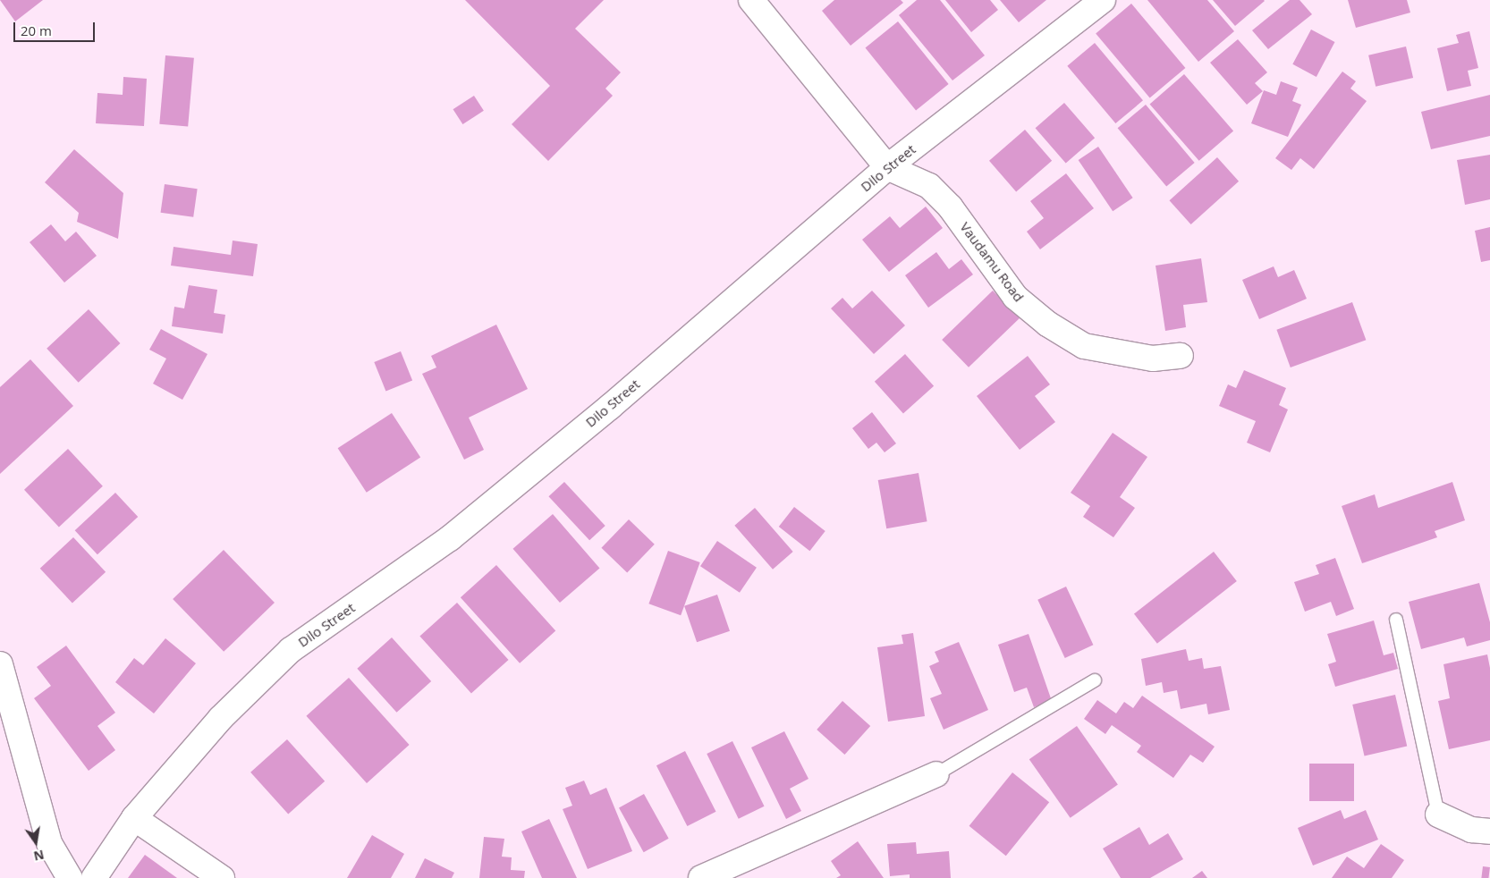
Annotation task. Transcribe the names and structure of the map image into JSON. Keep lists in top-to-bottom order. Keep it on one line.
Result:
{"streets":{"street":["Dilo Street","Vaudamu Road"]},"crossings":[["Dilo Street","Vaudamu Road"]],"scale_bar":"20 m","north":"bottom"}
